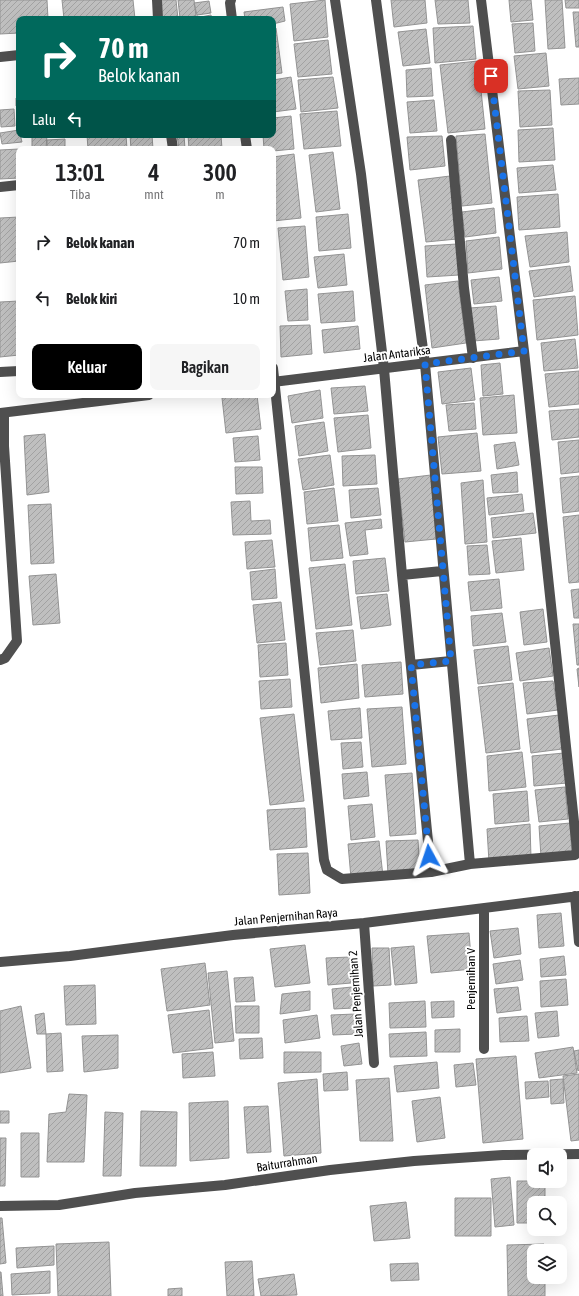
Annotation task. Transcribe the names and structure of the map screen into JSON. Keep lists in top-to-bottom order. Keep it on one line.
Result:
{"streets":{"street":["Jalan Antariksa","Jalan Penjernihan Raya","Penjernihan V","Jalan Penjernihan 2","Baiturrahman"]},"crossings":[["Jalan Penjernihan Raya","Penjernihan V"],["Jalan Penjernihan Raya","Jalan Penjernihan 2"]],"page":{"turn":["70 m","Belok kanan"],"then":"Lalu","eta":["13:01","Tiba","4","mnt","300","m"],"list":[{"name":"Belok kanan","value":"70 m"},{"name":"Belok kiri","value":"10 m"}],"buttons":["Keluar","Bagikan"]}}
